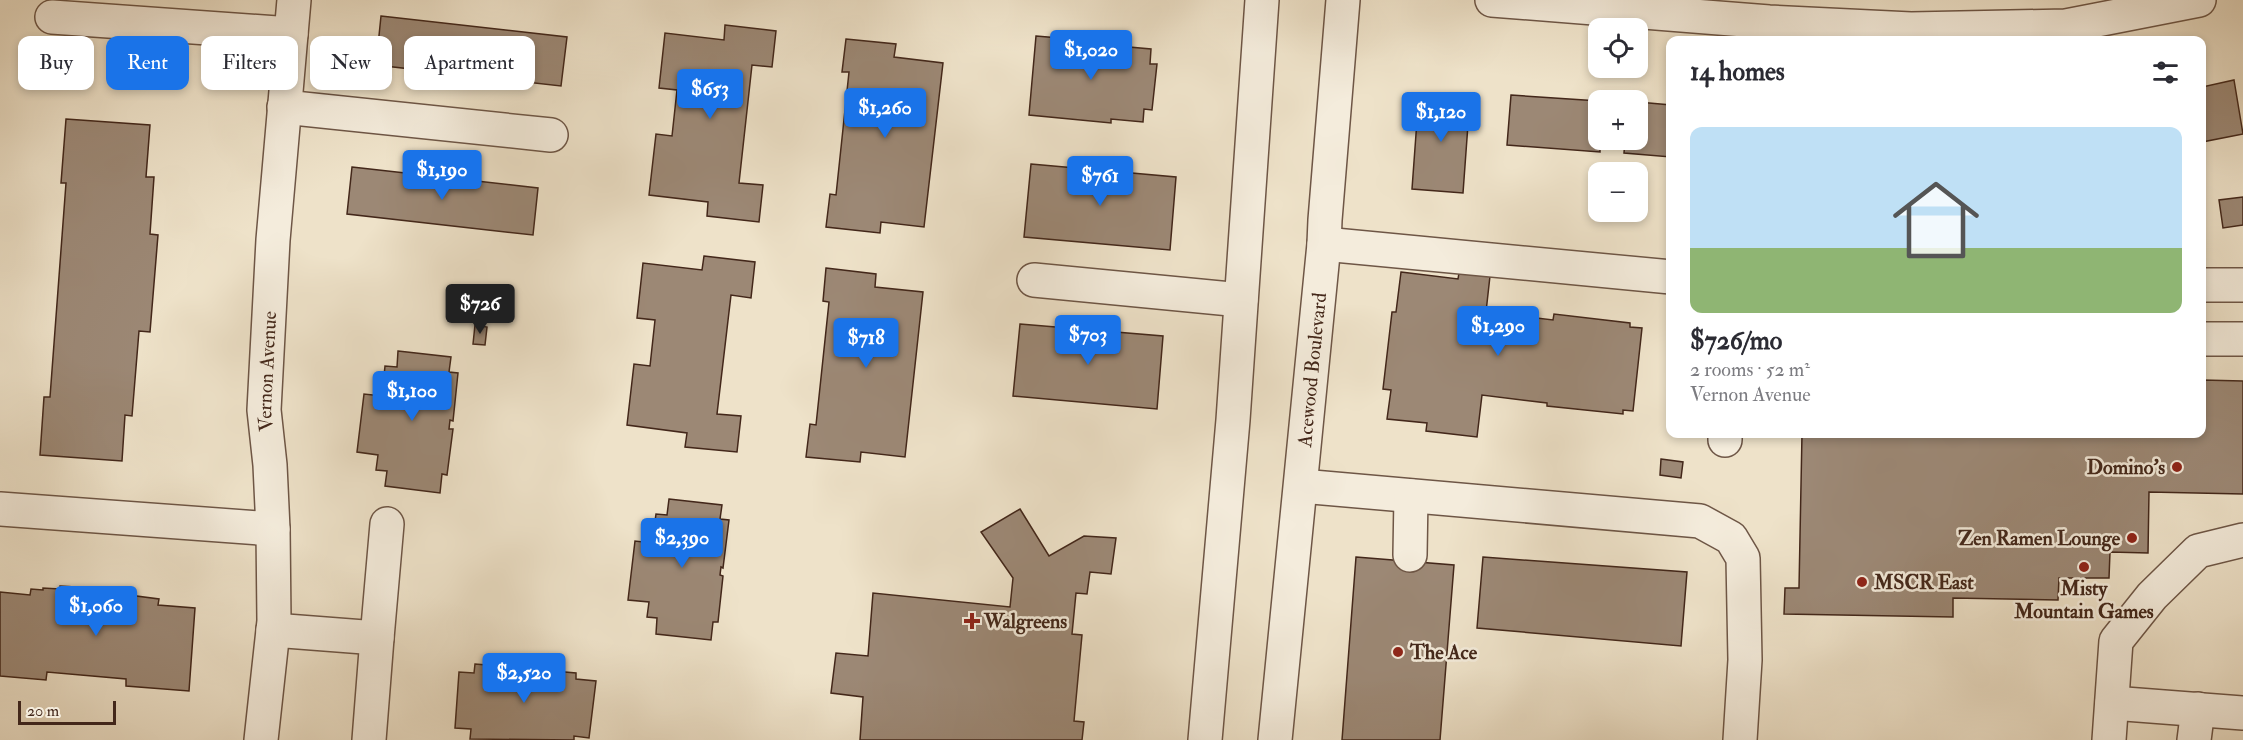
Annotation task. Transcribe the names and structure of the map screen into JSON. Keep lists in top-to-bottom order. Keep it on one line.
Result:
{"streets":{"street":["Vernon Avenue","Acewood Boulevard"]},"places":{"other":["Domino's","Zen Ramen Lounge","Misty Mountain Games","MSCR East","The Ace"],"health":["Walgreens"]},"scale_bar":"20 m","page":{"map_buttons":["+","−"],"price":["$1,020","$653","$1,260","$1,120","$1,190","$761","$726","$1,290","$703","$718","$1,100","$2,390","$1,060","$2,520"],"chip":["Buy","Rent","Filters","New","Apartment"],"heading":"14 homes","list":[{"name":"$726/mo","note":"2 rooms · 52 m² · Vernon Avenue"}],"scale":"20 m"}}
